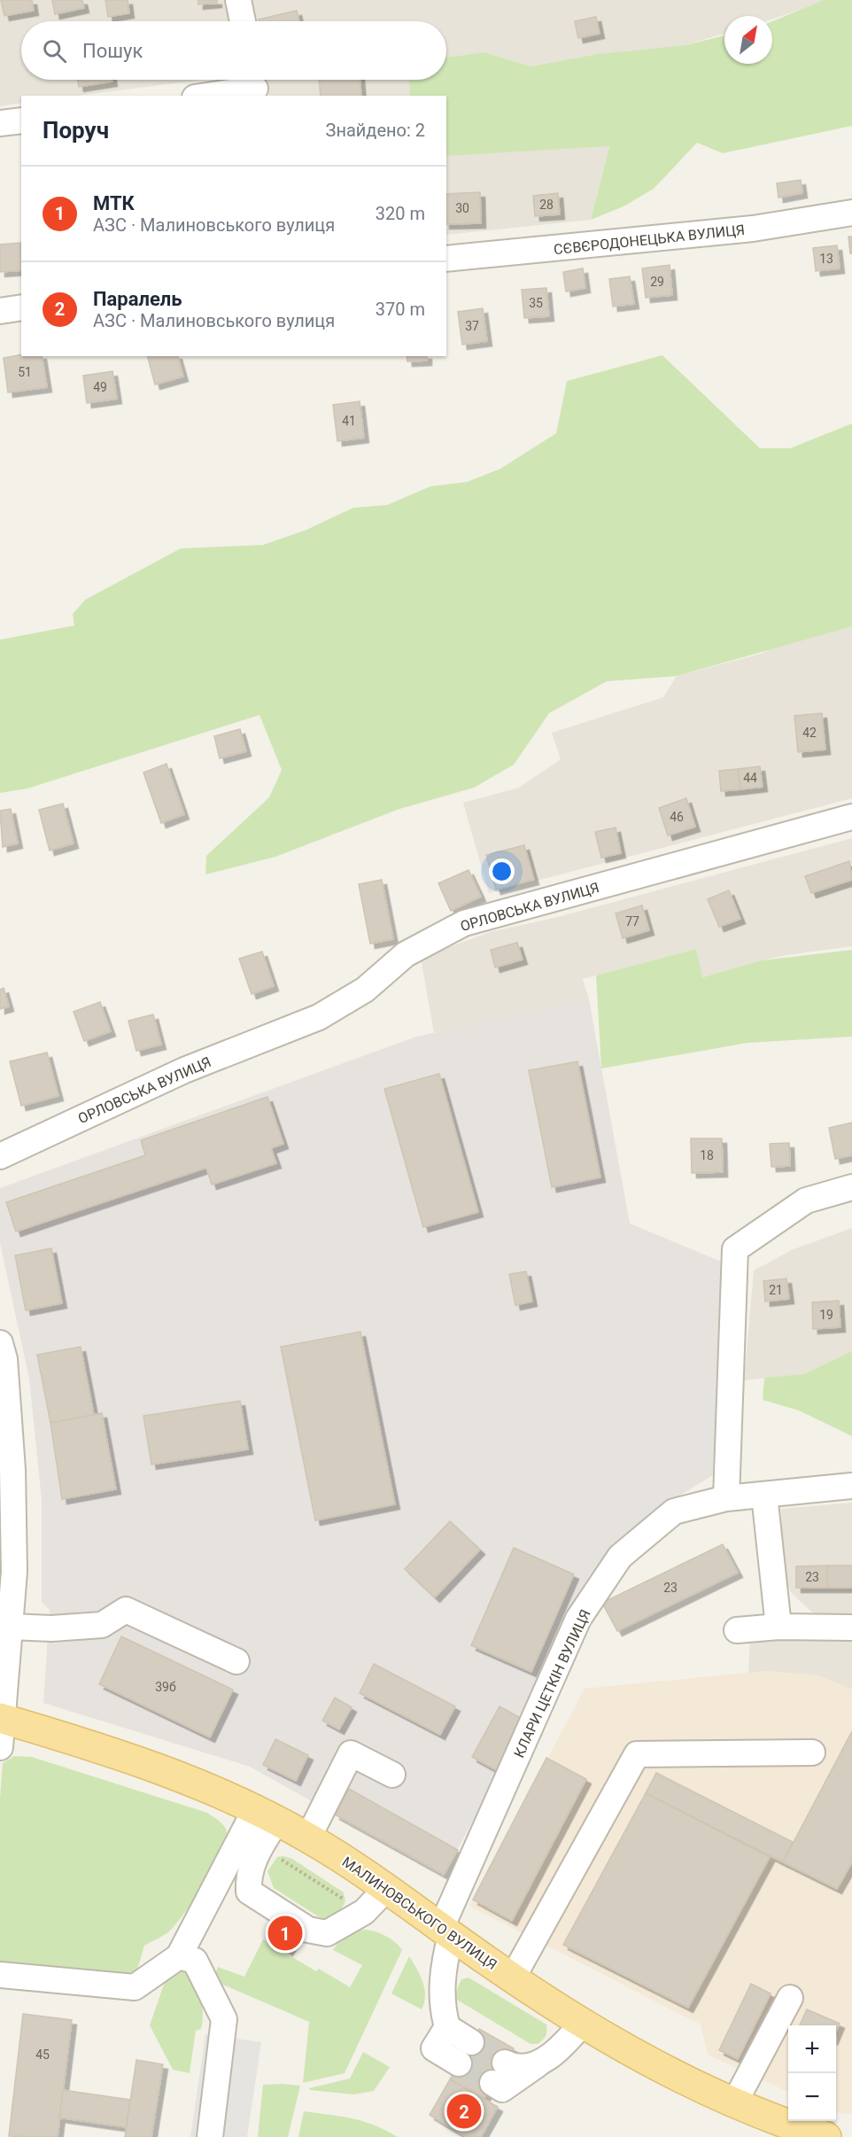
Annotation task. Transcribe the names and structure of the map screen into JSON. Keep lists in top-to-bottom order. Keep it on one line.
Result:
{"streets":{"main road":["МАЛИНОВСЬКОГО ВУЛИЦЯ"],"street":["СЄВЄРОДОНЕЦЬКА ВУЛИЦЯ","ОРЛОВСЬКА ВУЛИЦЯ","КЛАРИ ЦЕТКІН ВУЛИЦЯ"]},"crossings":[["КЛАРИ ЦЕТКІН ВУЛИЦЯ","МАЛИНОВСЬКОГО ВУЛИЦЯ"]],"house_numbers":["28","30","13","29","35","37","51","49","41","42","44","46","77","18","21","19","23","23","39б","45"],"north":"top right","page":{"search":"Пошук","heading":["Поруч","Знайдено: 2"],"list":[{"mark":"1","name":"МТК","note":"АЗС · Малиновського вулиця","value":"320 m"},{"mark":"2","name":"Паралель","note":"АЗС · Малиновського вулиця","value":"370 m"}],"pins":["1","2"],"map_buttons":["+","−"]}}
